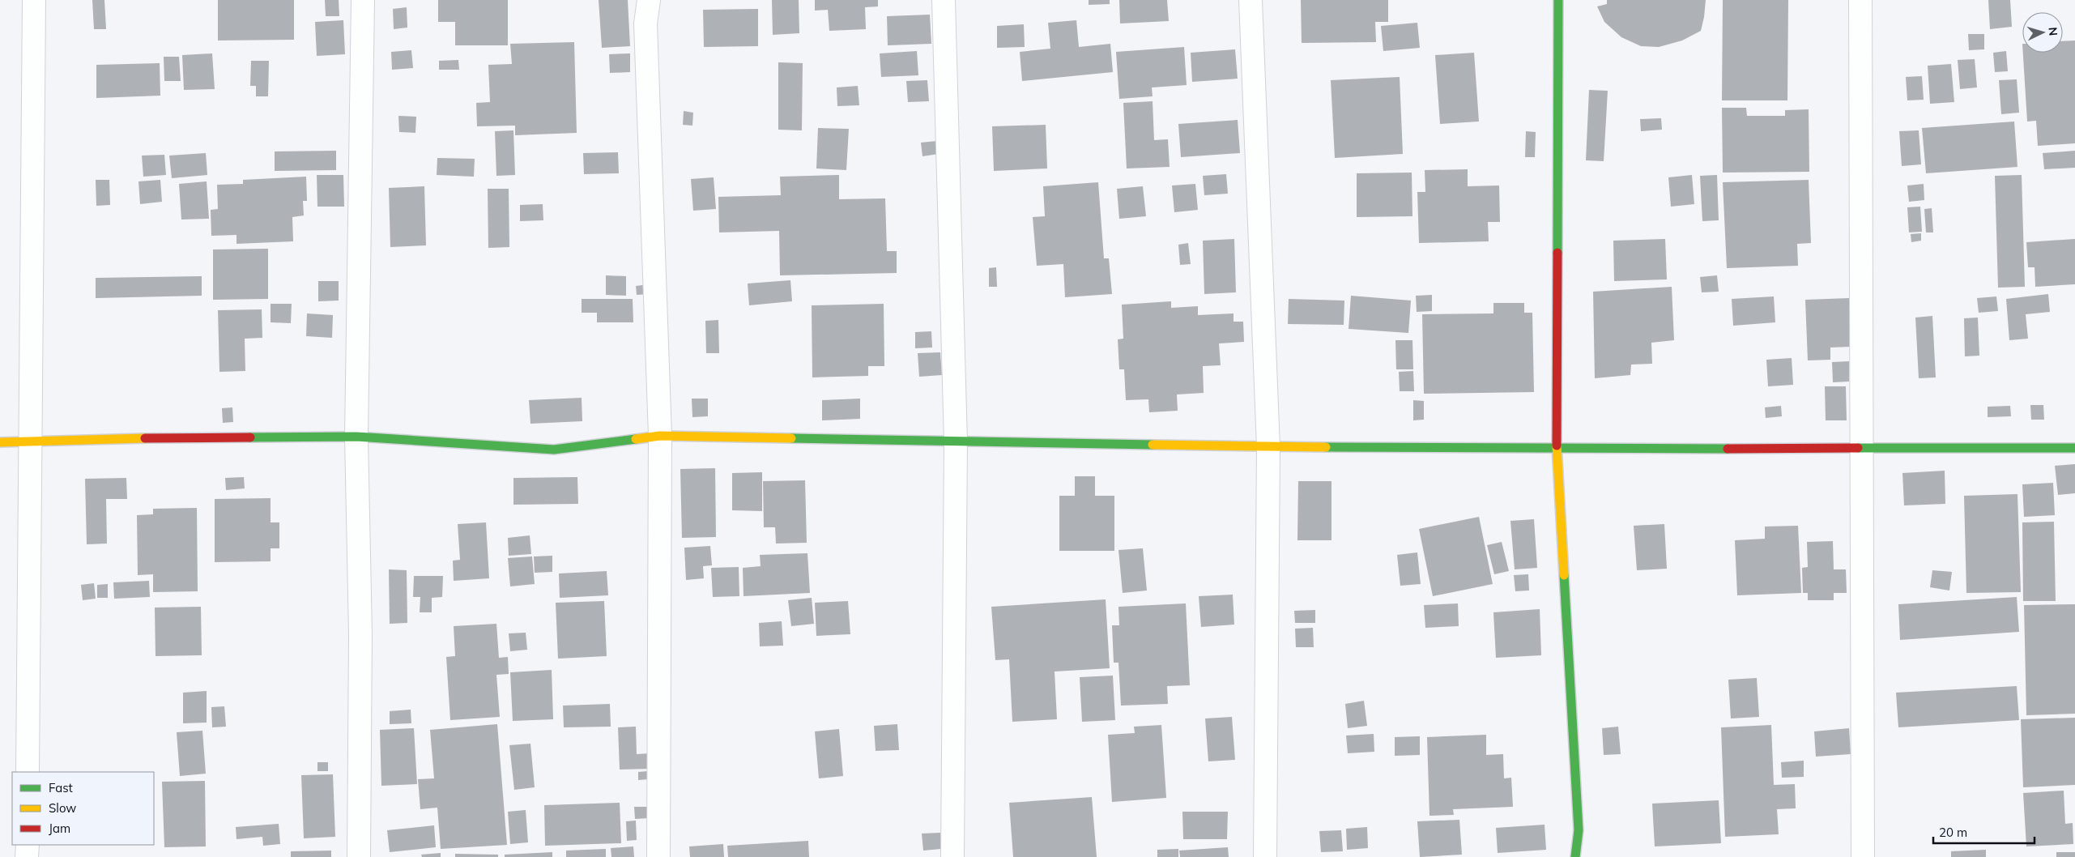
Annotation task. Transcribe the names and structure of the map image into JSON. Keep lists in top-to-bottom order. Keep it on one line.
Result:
{"legend":["Fast","Slow","Jam"],"scale_bar":"20 m","north":"right"}
